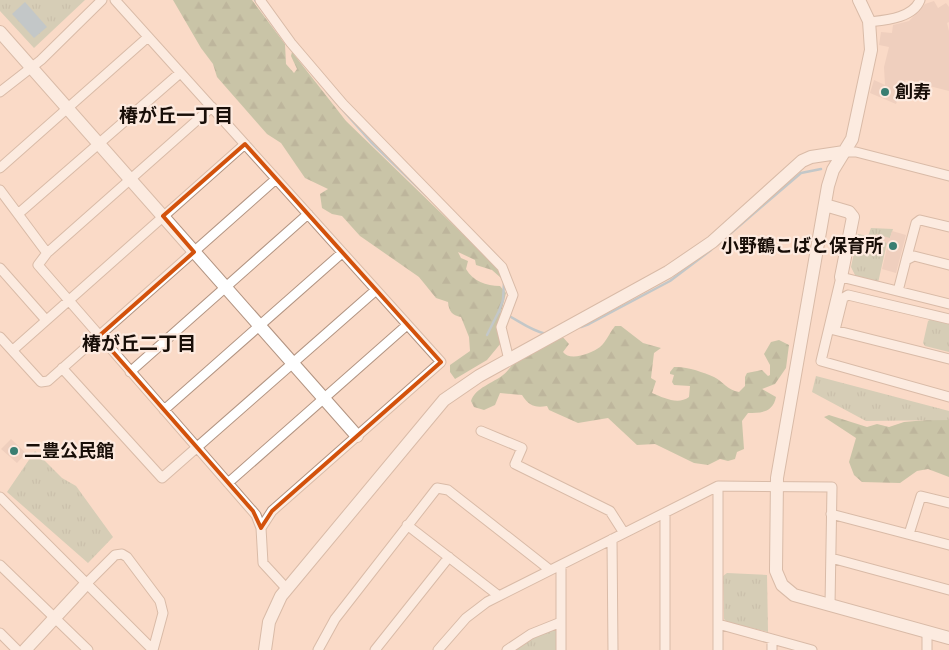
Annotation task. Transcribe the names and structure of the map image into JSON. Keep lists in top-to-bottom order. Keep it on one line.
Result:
{"districts":["椿が丘一丁目","椿が丘二丁目"],"places":["創寿","小野鶴こばと保育所","二豊公民館"]}
